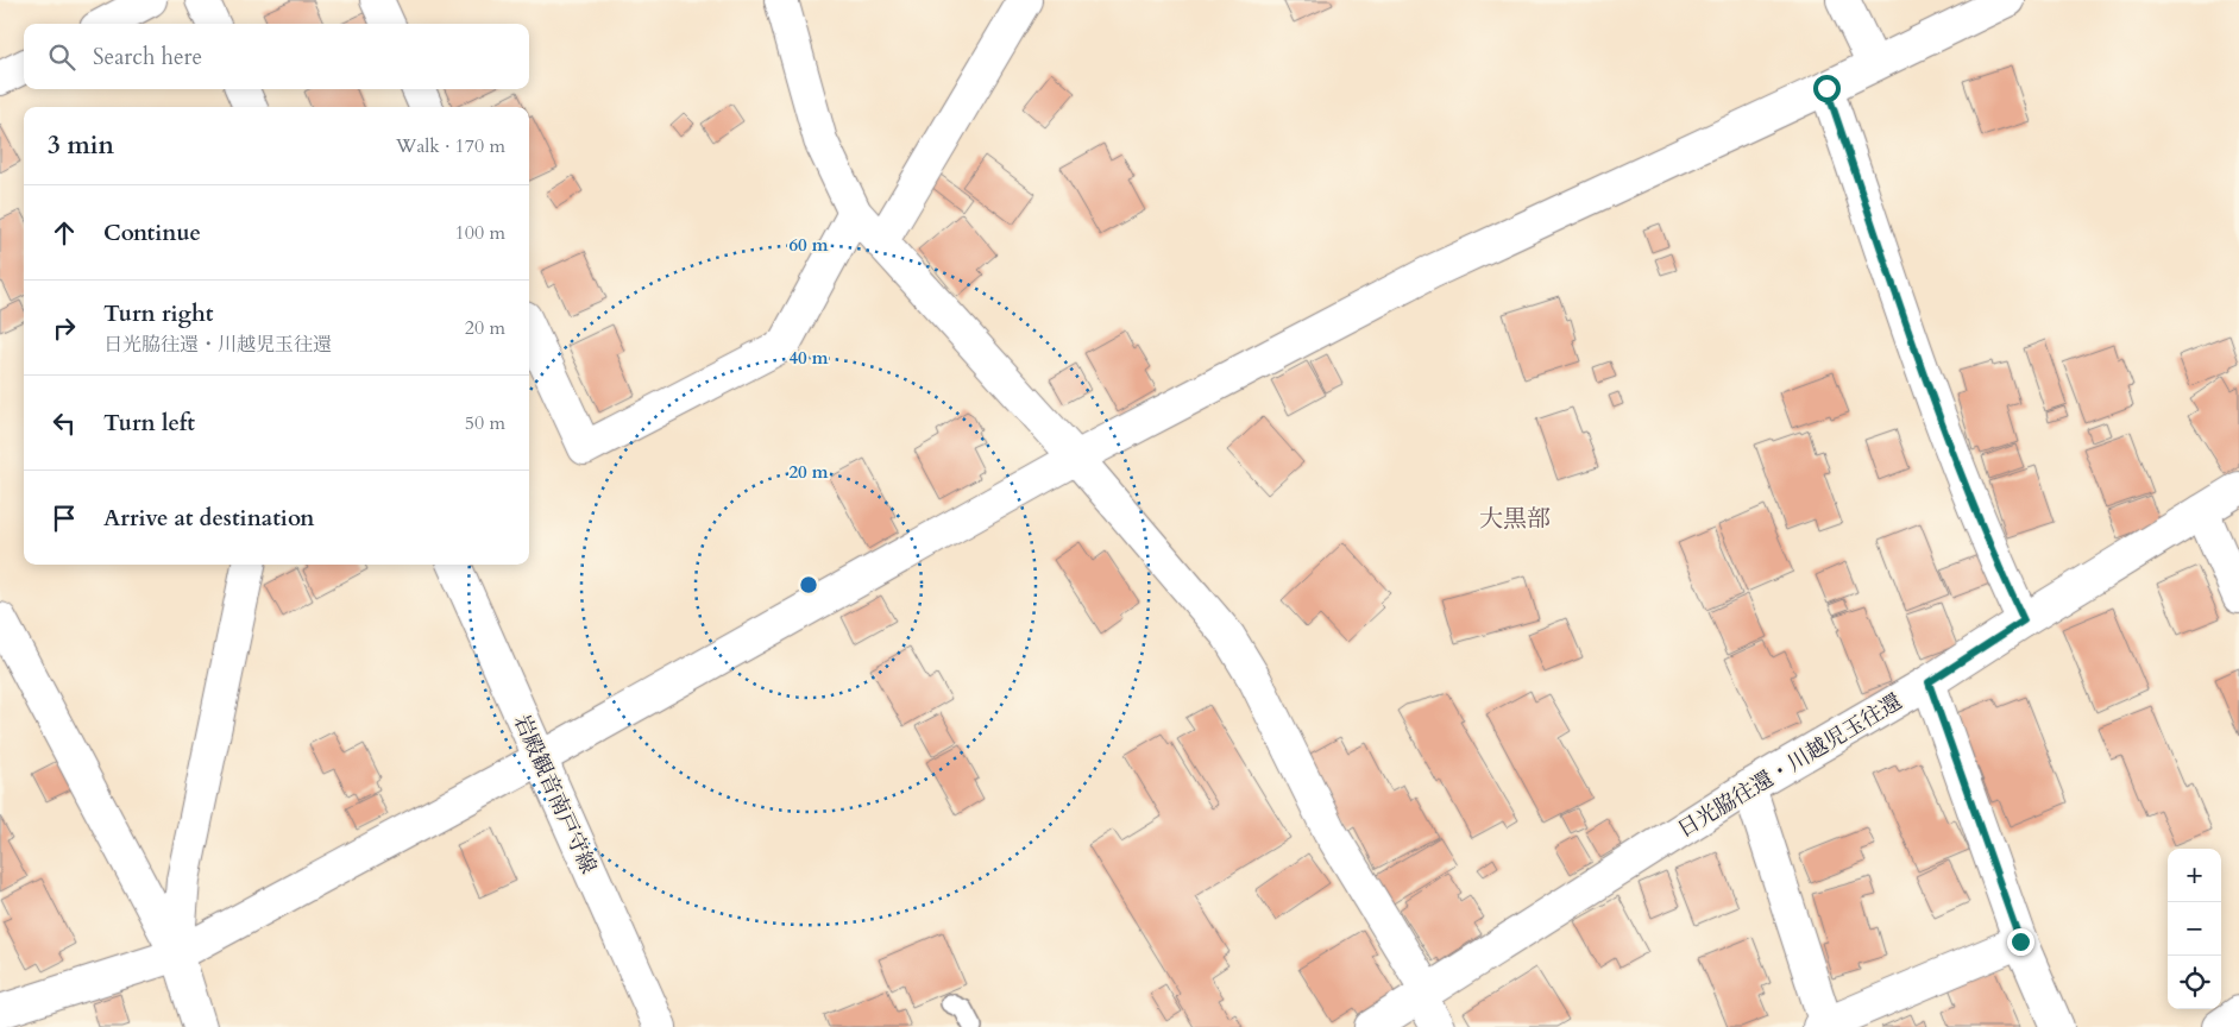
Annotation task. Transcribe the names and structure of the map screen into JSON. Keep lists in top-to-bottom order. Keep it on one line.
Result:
{"streets":{"street":["日光脇往還・川越児玉往還","岩殿観音南戸守線"]},"districts":["大黒部"],"page":{"search":"Search here","heading":["3 min","Walk · 170 m"],"list":[["Continue","100 m"],["Turn right","日光脇往還・川越児玉往還","20 m"],["Turn left","50 m"],"Arrive at destination"],"map_buttons":["+","−"]},"rings":["60 m","40 m","20 m"]}
